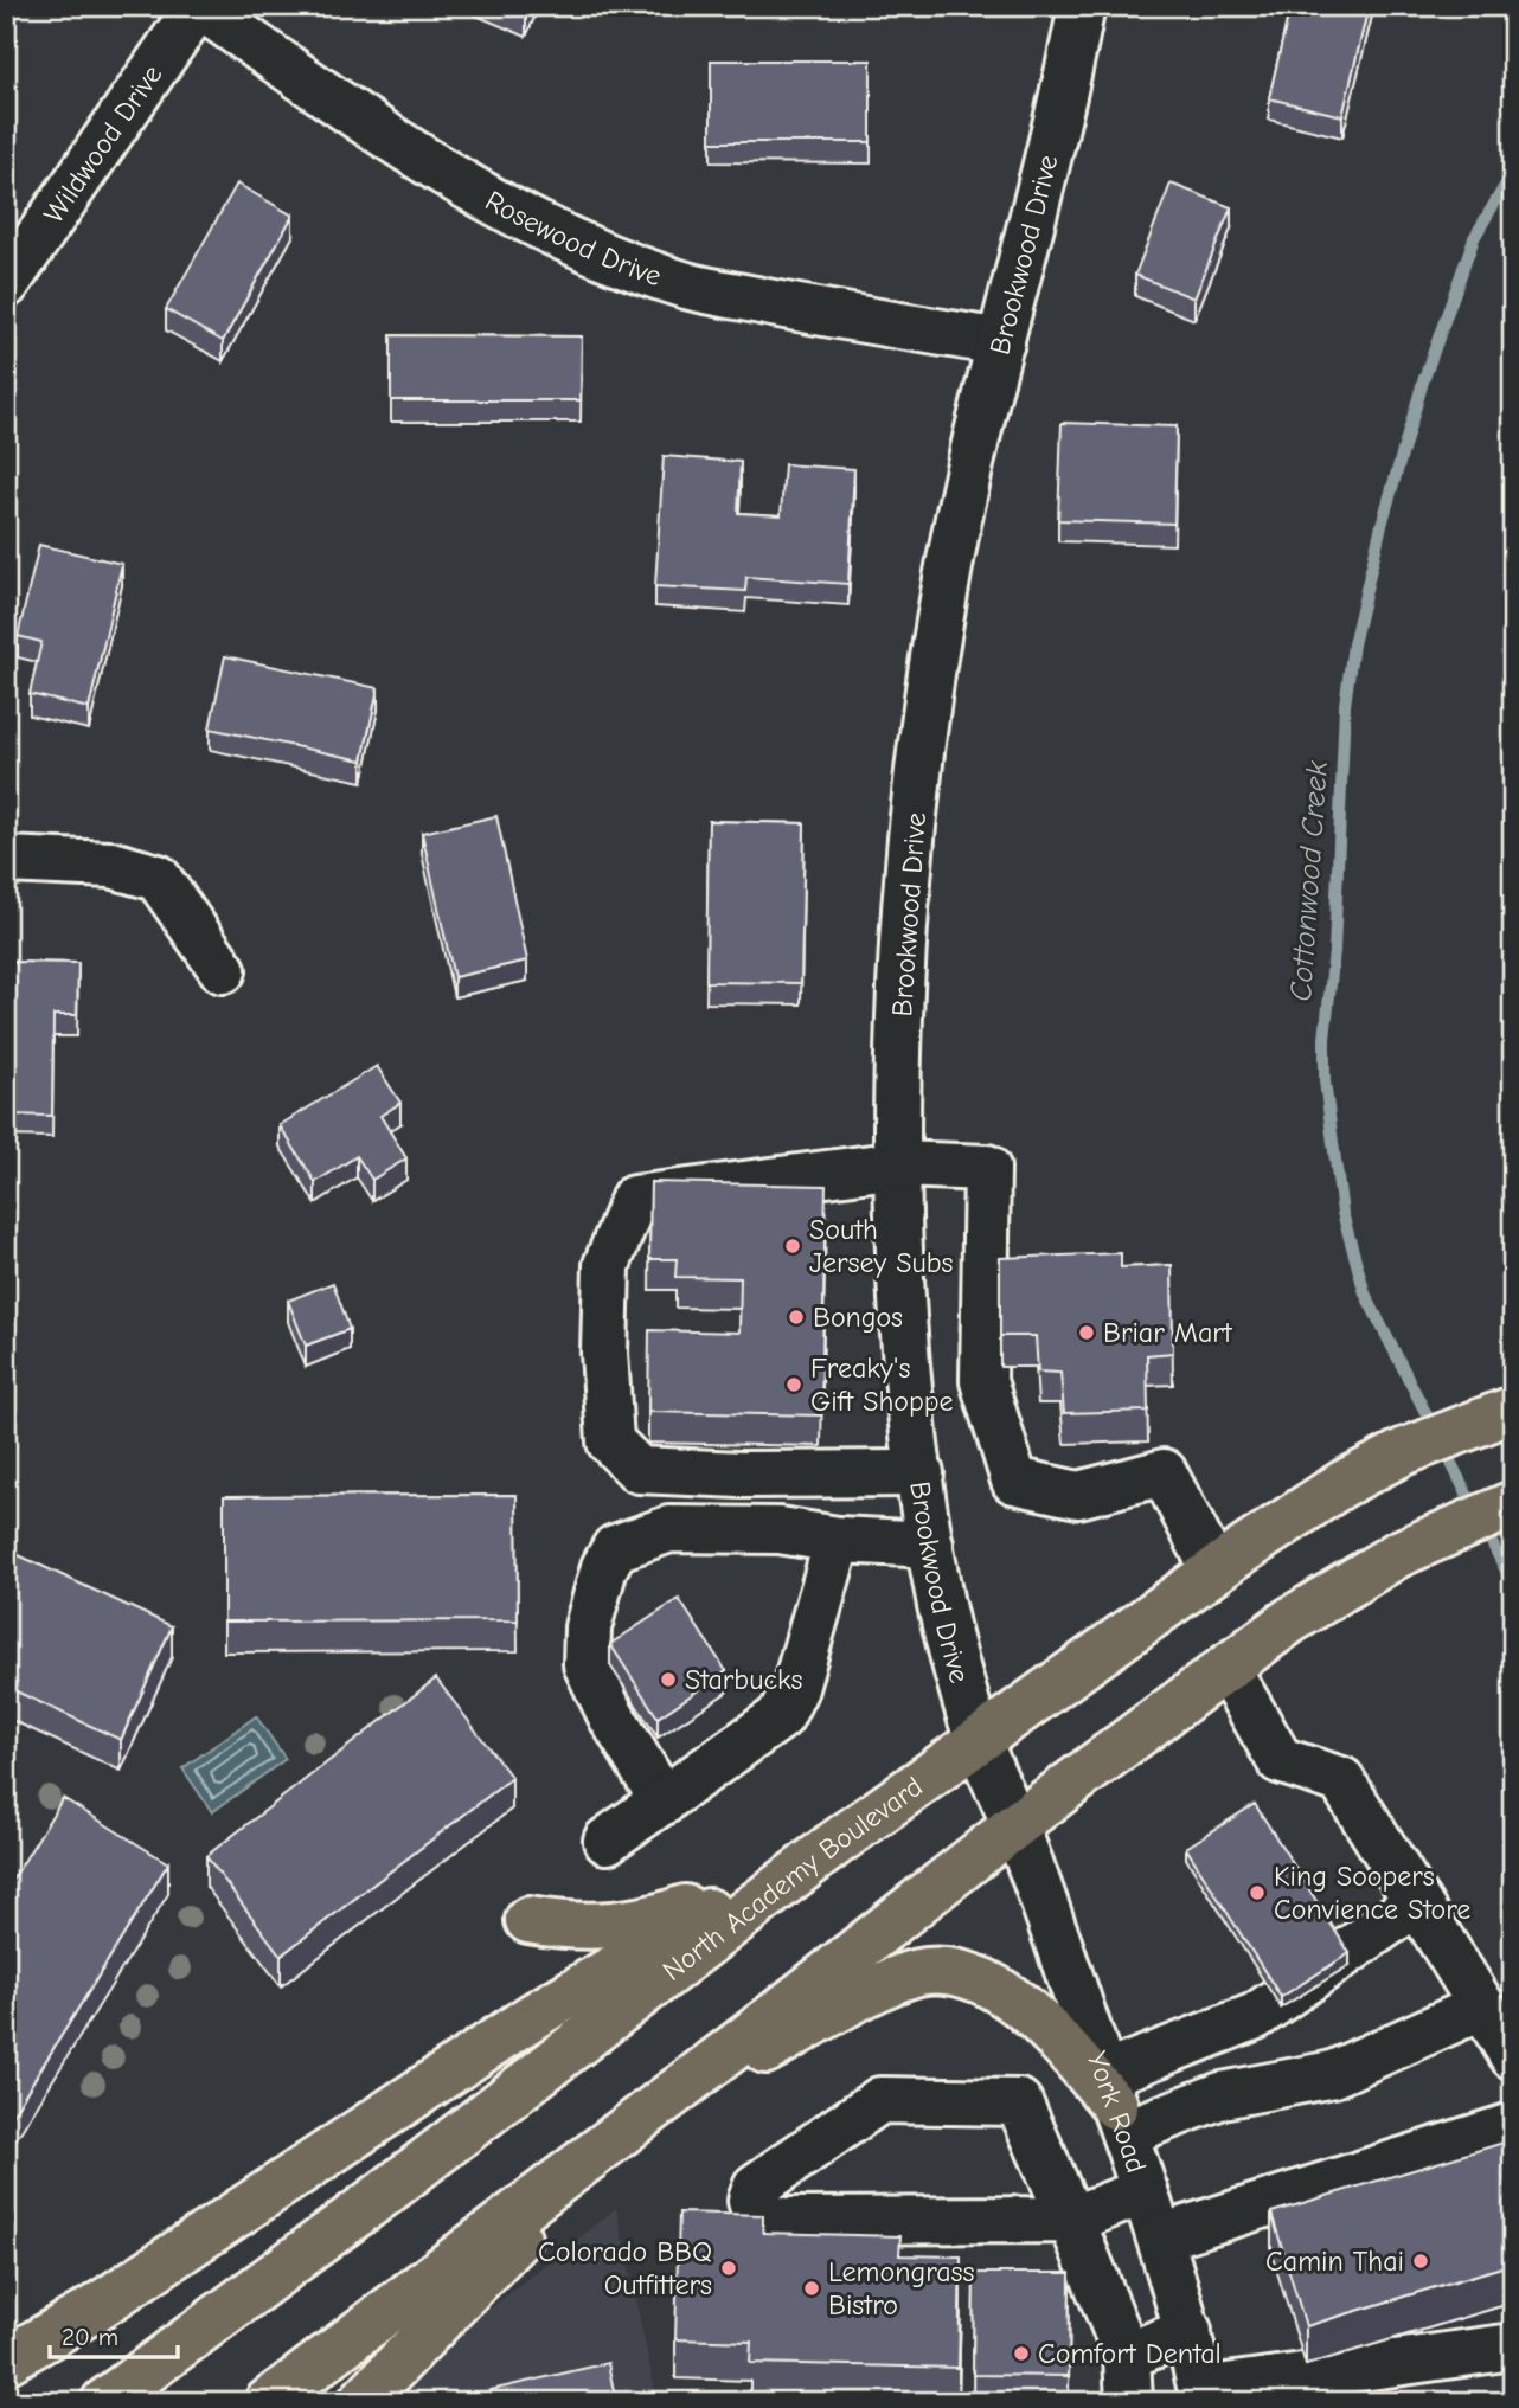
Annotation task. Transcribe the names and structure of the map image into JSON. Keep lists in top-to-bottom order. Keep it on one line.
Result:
{"streets":{"highway":["North Academy Boulevard"],"street":["Wildwood Drive","Rosewood Drive","Brookwood Drive","York Road"]},"crossings":[["Wildwood Drive","Rosewood Drive"],["Rosewood Drive","Brookwood Drive"],["Brookwood Drive","North Academy Boulevard"],["Brookwood Drive","York Road"]],"water":["Cottonwood Creek"],"places":["South Jersey Subs","Bongos","Briar Mart","Freaky's Gift Shoppe","Starbucks","King Soopers Convience Store","Camin Thai","Colorado BBQ Outfitters","Lemongrass Bistro","Comfort Dental"],"scale_bar":"20 m"}
